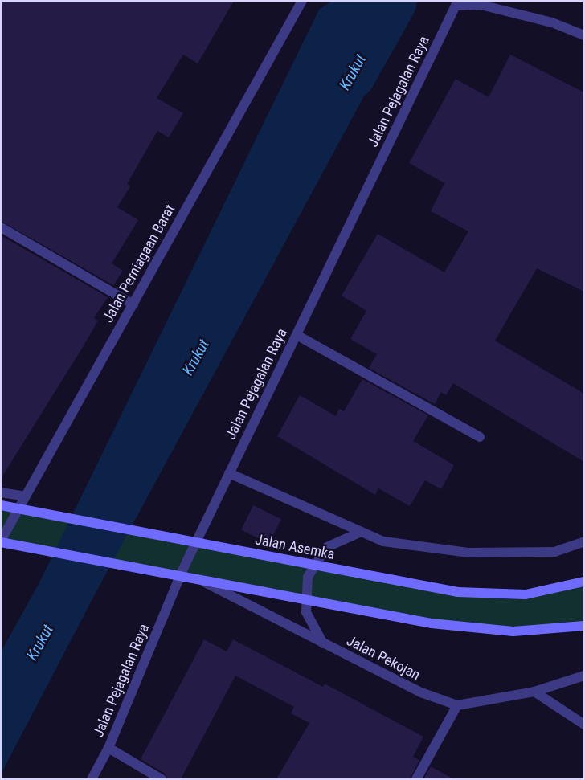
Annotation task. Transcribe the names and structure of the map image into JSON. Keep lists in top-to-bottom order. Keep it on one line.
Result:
{"streets":{"main road":["Jalan Asemka"],"street":["Jalan Pejagalan Raya","Jalan Perniagaan Barat","Jalan Pekojan"]},"crossings":[["Jalan Pejagalan Raya","Jalan Pekojan"]],"water":["Krukut"]}
